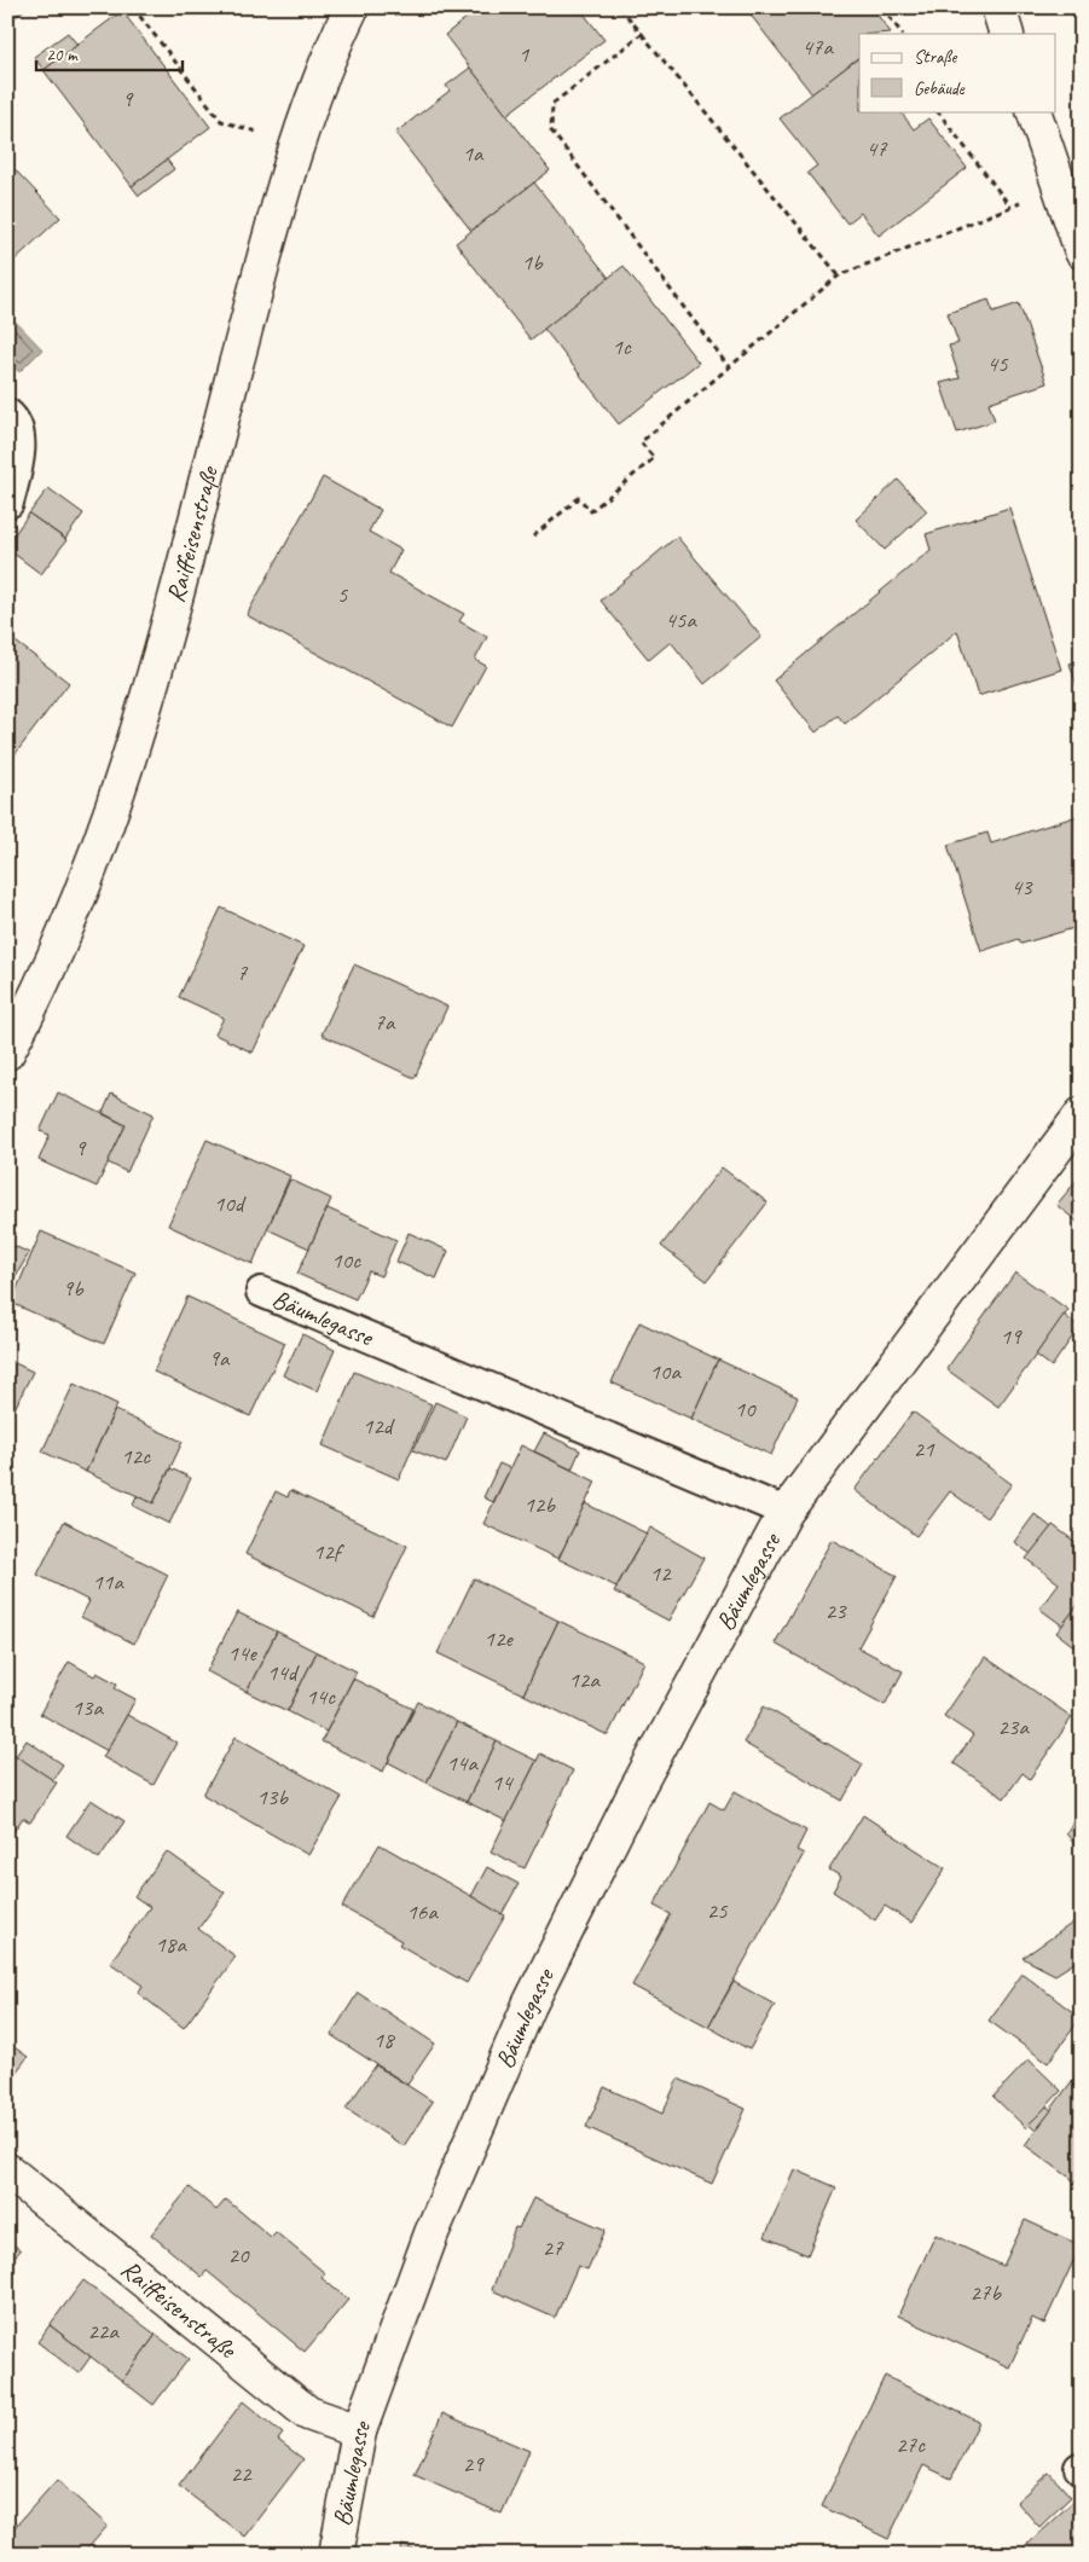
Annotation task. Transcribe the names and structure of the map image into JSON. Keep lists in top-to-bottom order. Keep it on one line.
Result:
{"streets":{"street":["Raiffeisenstraße","Bäumlegasse"]},"crossings":[["Raiffeisenstraße","Bäumlegasse"]],"house_numbers":["47a","1","9","47","1a","1b","1c","45","5","45a","43","7","7a","9","10d","10c","9b","19","9a","10a","10","12d","21","12c","12b","12f","12","11a","23","12e","14e","14d","12a","14c","13a","23a","14a","14","13b","25","16a","18a","18","27","20","27b","22a","27c","29","22"],"legend":["Straße","Gebäude"],"scale_bar":"20 m"}
